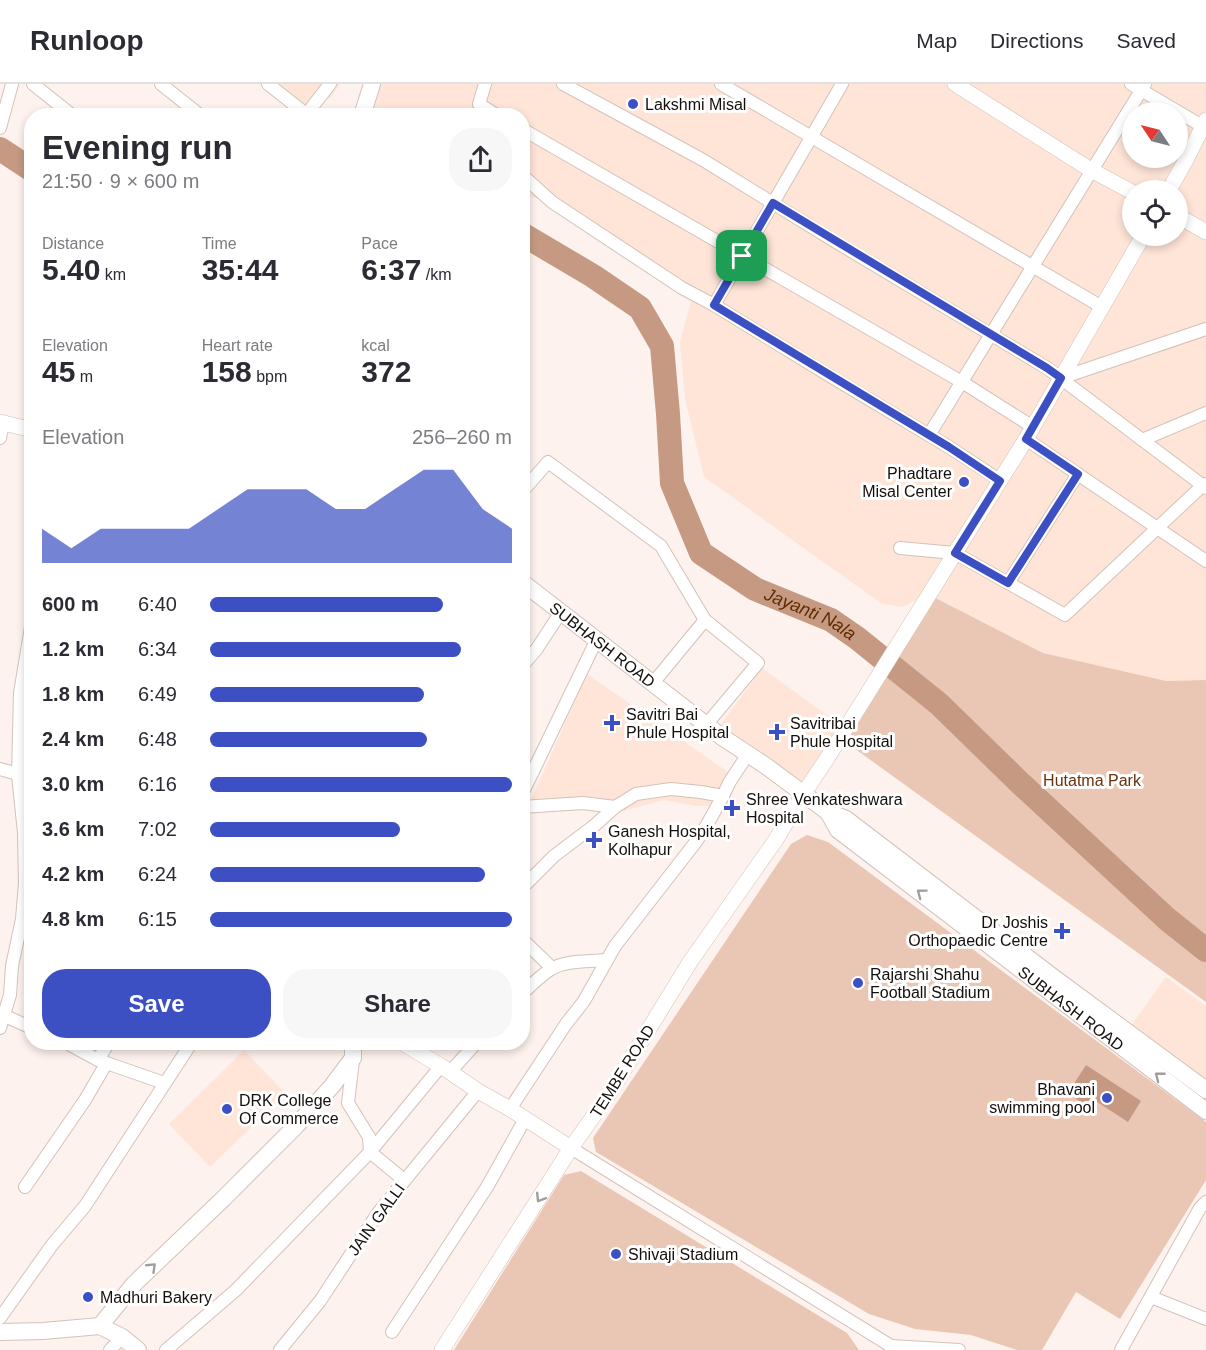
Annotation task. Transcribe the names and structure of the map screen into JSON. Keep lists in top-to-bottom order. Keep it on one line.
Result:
{"streets":{"main road":["SUBHASH ROAD"],"street":["TEMBE ROAD","JAIN GALLI"]},"crossings":[["SUBHASH ROAD","TEMBE ROAD"]],"water":["Jayanti Nala"],"parks":["Hutatma Park"],"places":{"other":["Lakshmi Misal","Phadtare Misal Center","Rajarshi Shahu Football Stadium","Bhavani swimming pool","DRK College Of Commerce","Shivaji Stadium","Madhuri Bakery"],"health":["Savitri Bai Phule Hospital","Savitribai Phule Hospital","Shree Venkateshwara Hospital","Ganesh Hospital, Kolhapur","Dr Joshis Orthopaedic Centre"]},"north":"top left","page":{"header":"Runloop","nav":["Map","Directions","Saved"],"heading":["Evening run","21:50 · 9 × 600 m"],"stats":[["Distance","5.40 km"],["Time","35:44"],["Pace","6:37 /km"],["Elevation","45 m"],["Heart rate","158 bpm"],["kcal","372"]],"chart":["Elevation","256–260 m"],"list":[{"name":"600 m","note":"6:40"},{"name":"1.2 km","note":"6:34"},{"name":"1.8 km","note":"6:49"},{"name":"2.4 km","note":"6:48"},{"name":"3.0 km","note":"6:16"},{"name":"3.6 km","note":"7:02"},{"name":"4.2 km","note":"6:24"},{"name":"4.8 km","note":"6:15"}],"buttons":["Save","Share"]}}
